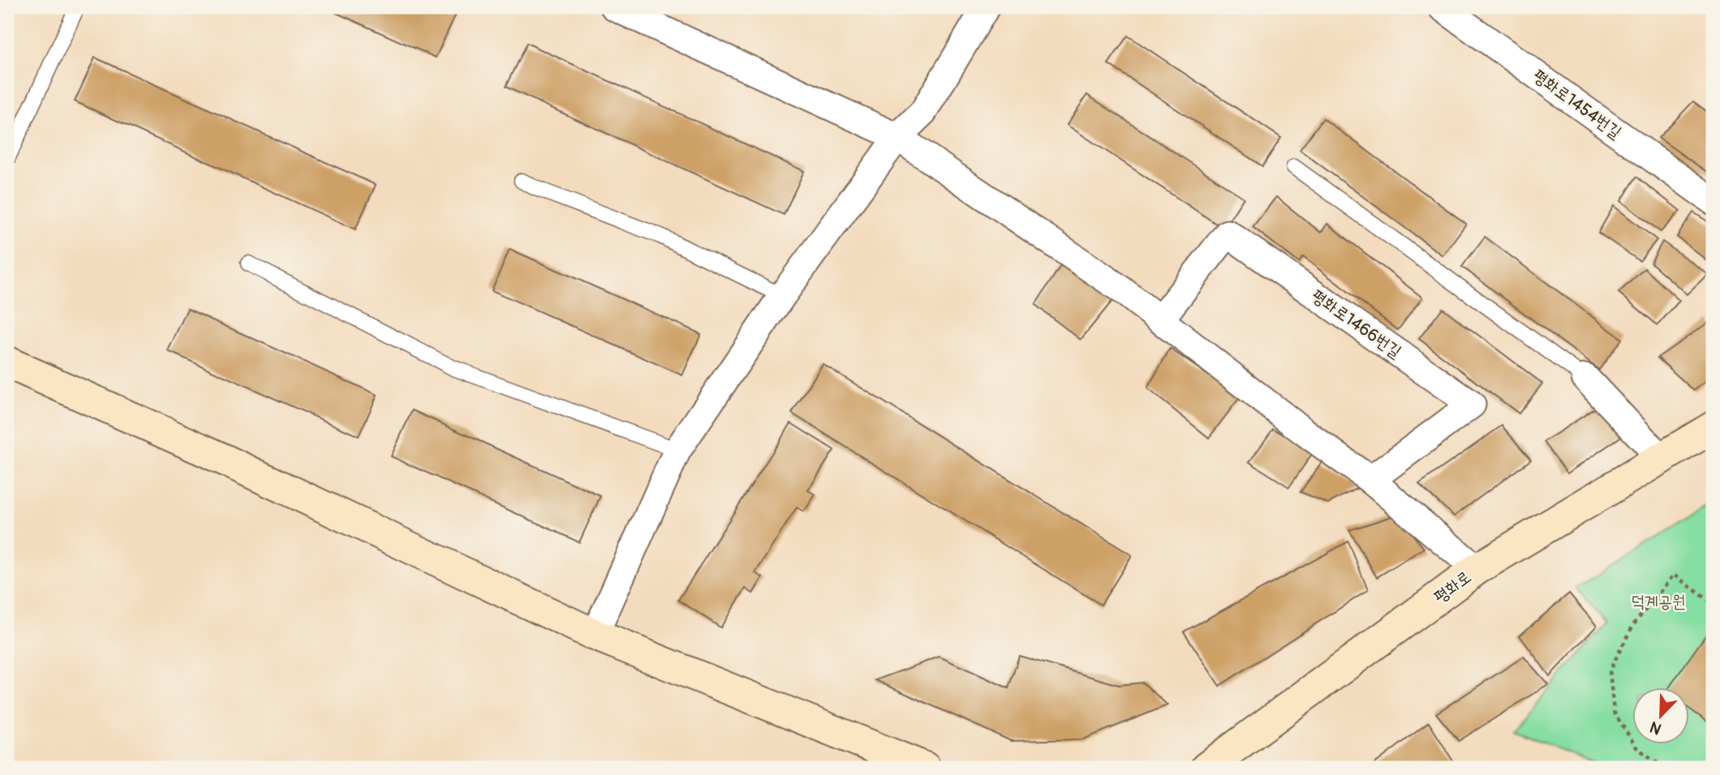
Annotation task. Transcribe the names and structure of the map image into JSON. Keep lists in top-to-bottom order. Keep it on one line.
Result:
{"streets":{"main road":["평화로"],"street":["평화로1454번길","평화로1466번길"]},"parks":["덕계공원"],"north":"bottom left"}
